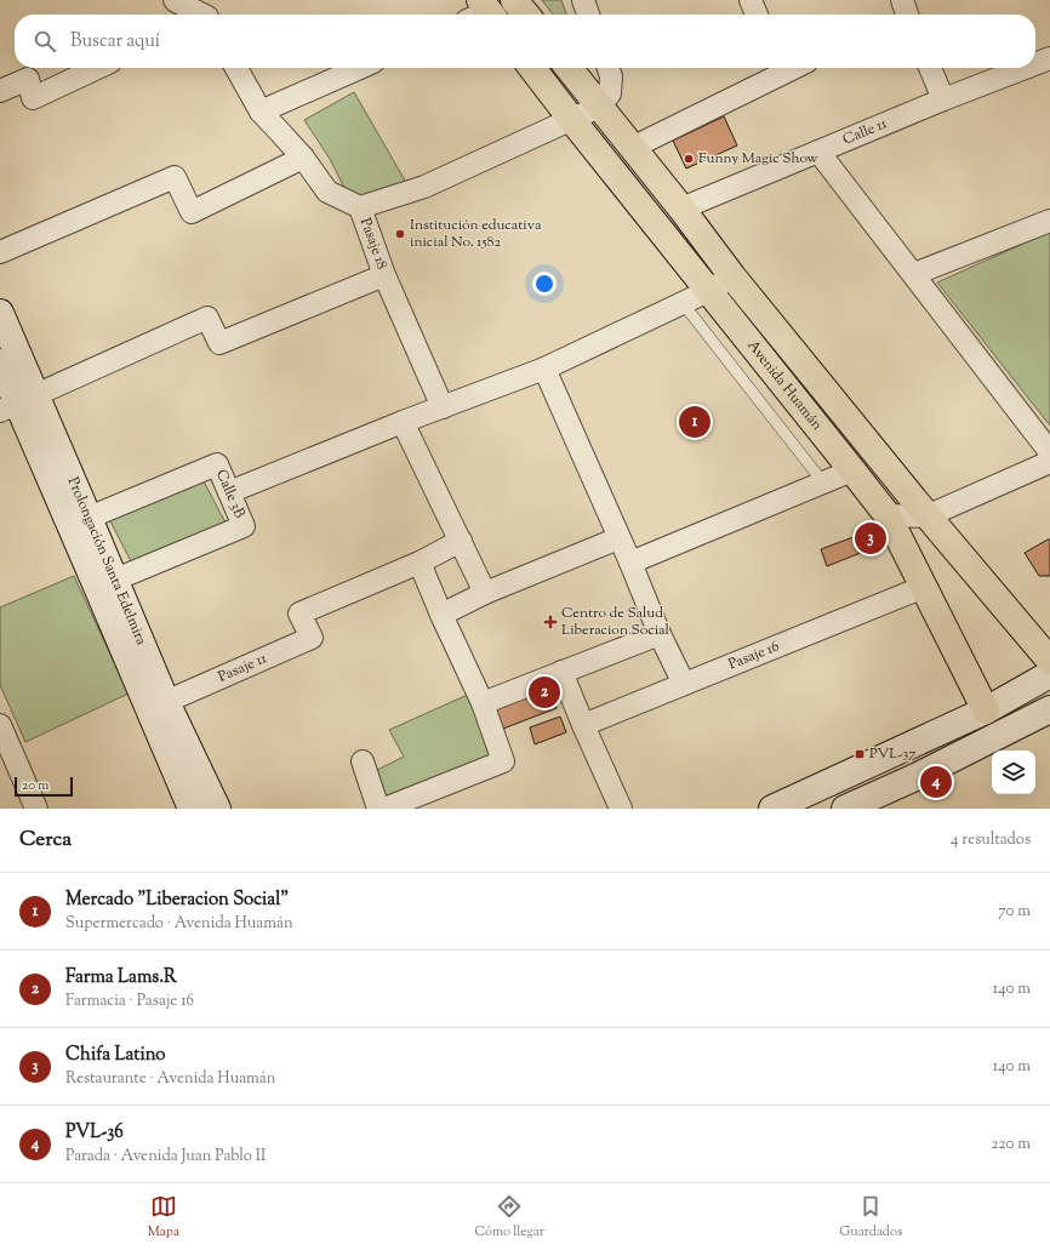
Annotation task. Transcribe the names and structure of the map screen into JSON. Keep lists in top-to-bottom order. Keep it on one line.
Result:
{"streets":{"main road":["Avenida Huamán"],"street":["Calle 11","Pasaje 18","Calle 3B","Prolongación Santa Edelmira","Pasaje 16","Pasaje 11"]},"crossings":[["Calle 11","Avenida Huamán"],["Avenida Huamán","Pasaje 16"],["Calle 3B","Prolongación Santa Edelmira"],["Prolongación Santa Edelmira","Pasaje 11"]],"places":{"other":["Funny Magic Show","Institución educativa inicial No. 1582"],"health":["Centro de Salud Liberacion Social"],"transit":["PVL-37"]},"scale_bar":"20 m","page":{"search":"Buscar aquí","pins":["1","3","2","4"],"scale":"20 m","heading":["Cerca","4 resultados"],"list":[{"mark":"1","name":"Mercado \"Liberacion Social\"","note":"Supermercado · Avenida Huamán","value":"70 m"},{"mark":"2","name":"Farma Lams.R","note":"Farmacia · Pasaje 16","value":"140 m"},{"mark":"3","name":"Chifa Latino","note":"Restaurante · Avenida Huamán","value":"140 m"},{"mark":"4","name":"PVL-36","note":"Parada · Avenida Juan Pablo II","value":"220 m"}],"nav":["Mapa","Cómo llegar","Guardados"]}}
